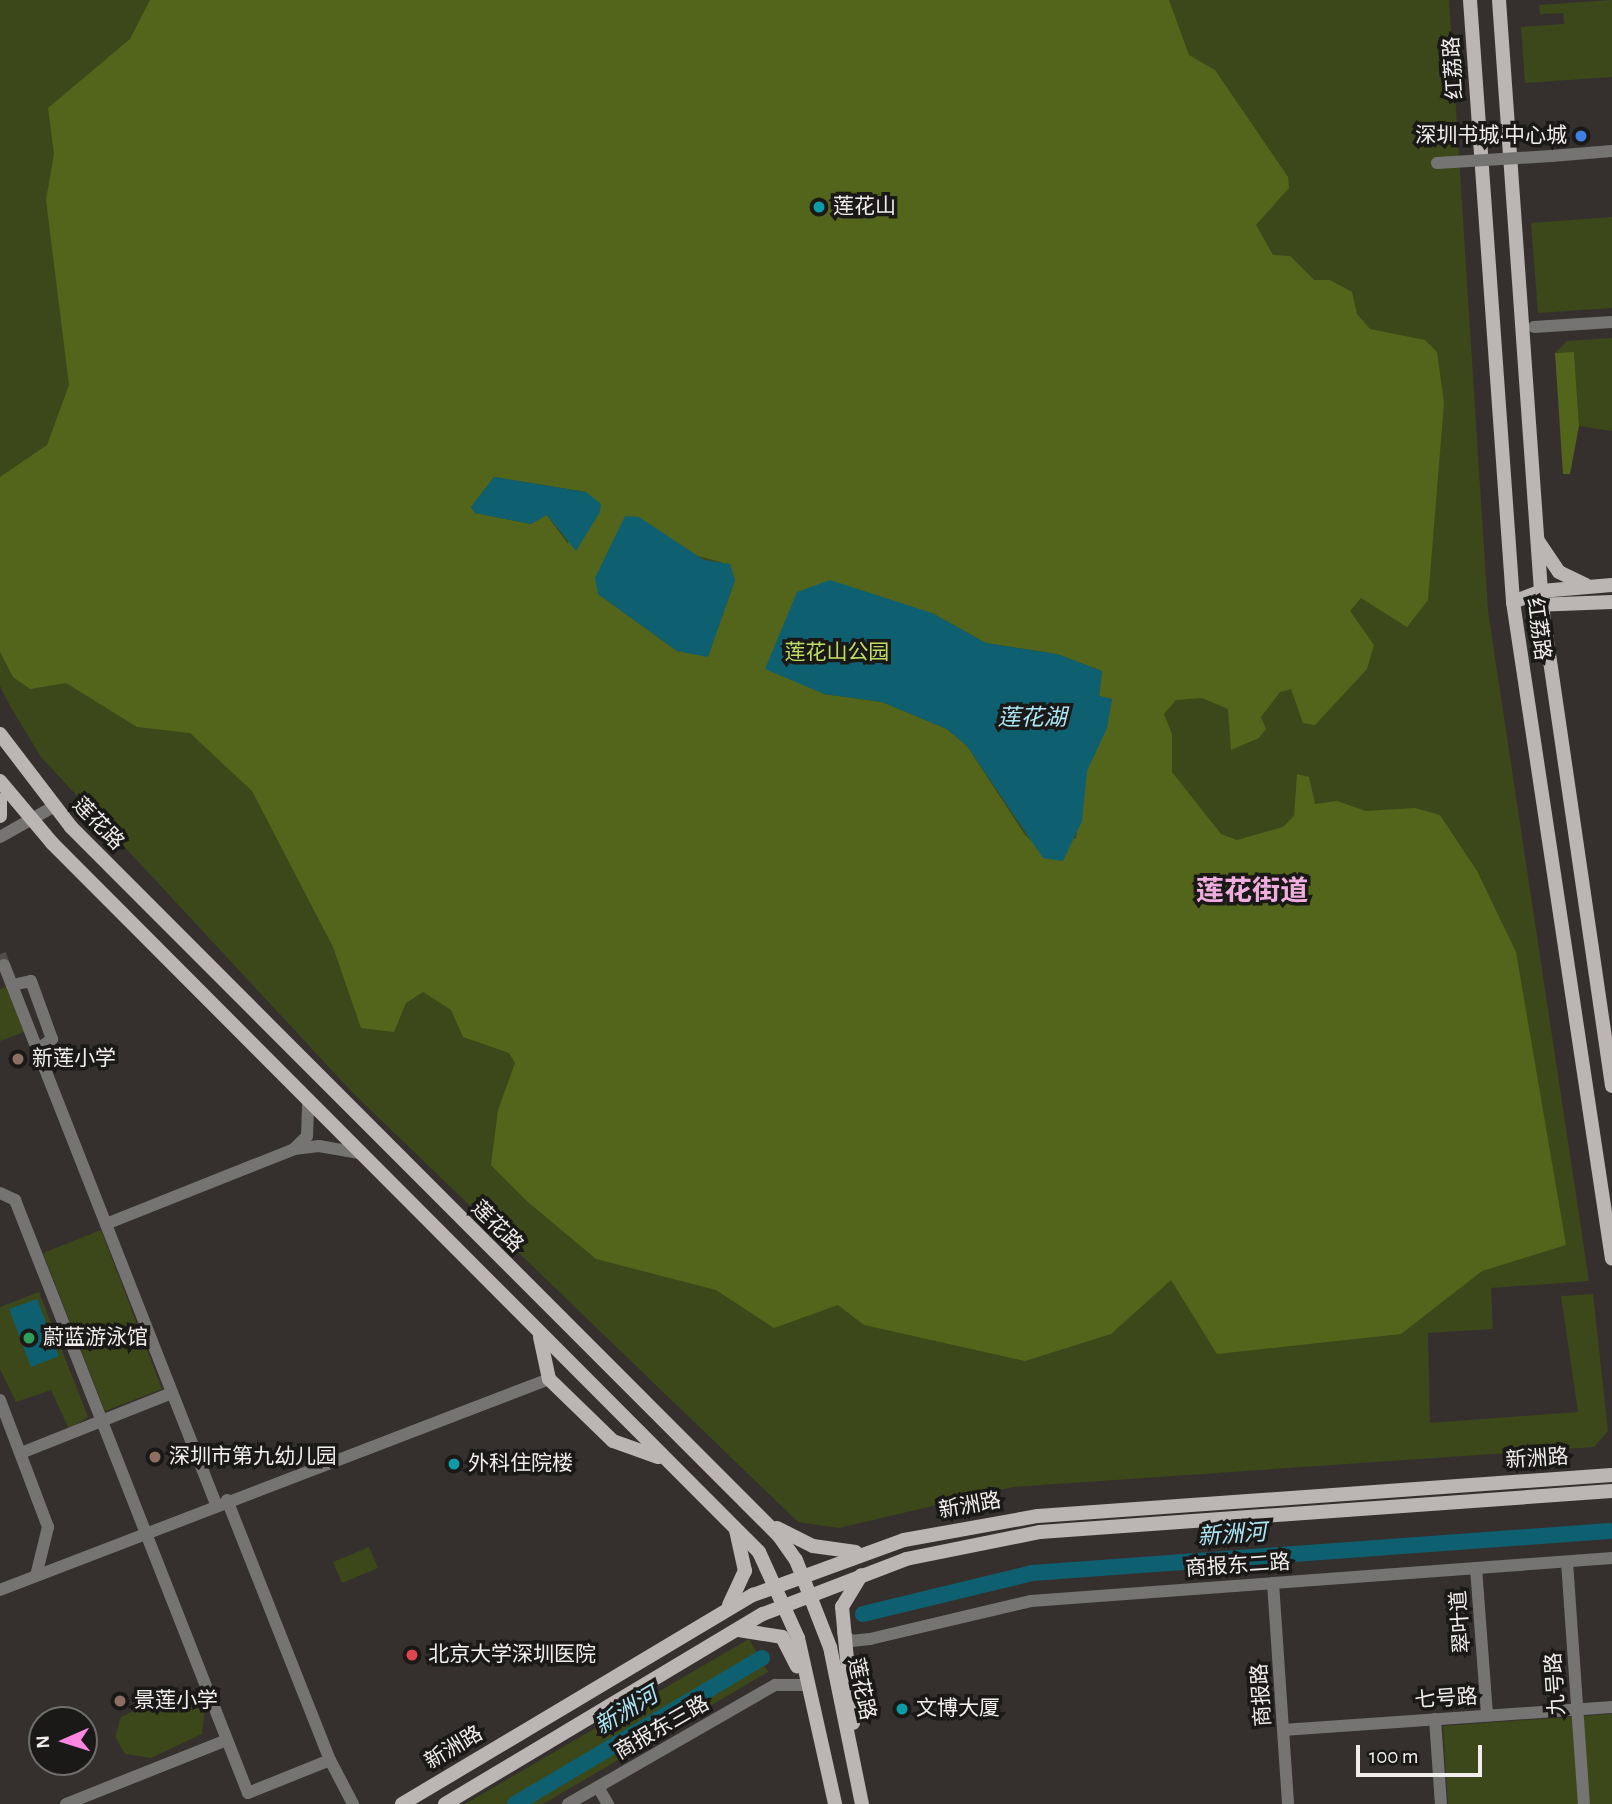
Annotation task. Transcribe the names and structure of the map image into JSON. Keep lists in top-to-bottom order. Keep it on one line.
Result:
{"streets":{"main road":["红荔路","莲花路","新洲路"],"street":["商报东二路","翠叶道","九号路","商报路","七号路","商报东三路"]},"crossings":[["莲花路","新洲路"],["商报东二路","翠叶道"],["商报东二路","九号路"],["商报东二路","商报路"],["翠叶道","七号路"],["九号路","七号路"],["商报路","七号路"]],"districts":["莲花街道"],"water":["莲花湖","新洲河"],"parks":["莲花山公园"],"places":["深圳书城·中心城","莲花山","新莲小学","蔚蓝游泳馆","深圳市第九幼儿园","外科住院楼","北京大学深圳医院","景莲小学","文博大厦"],"scale_bar":"100 m","north":"left"}
